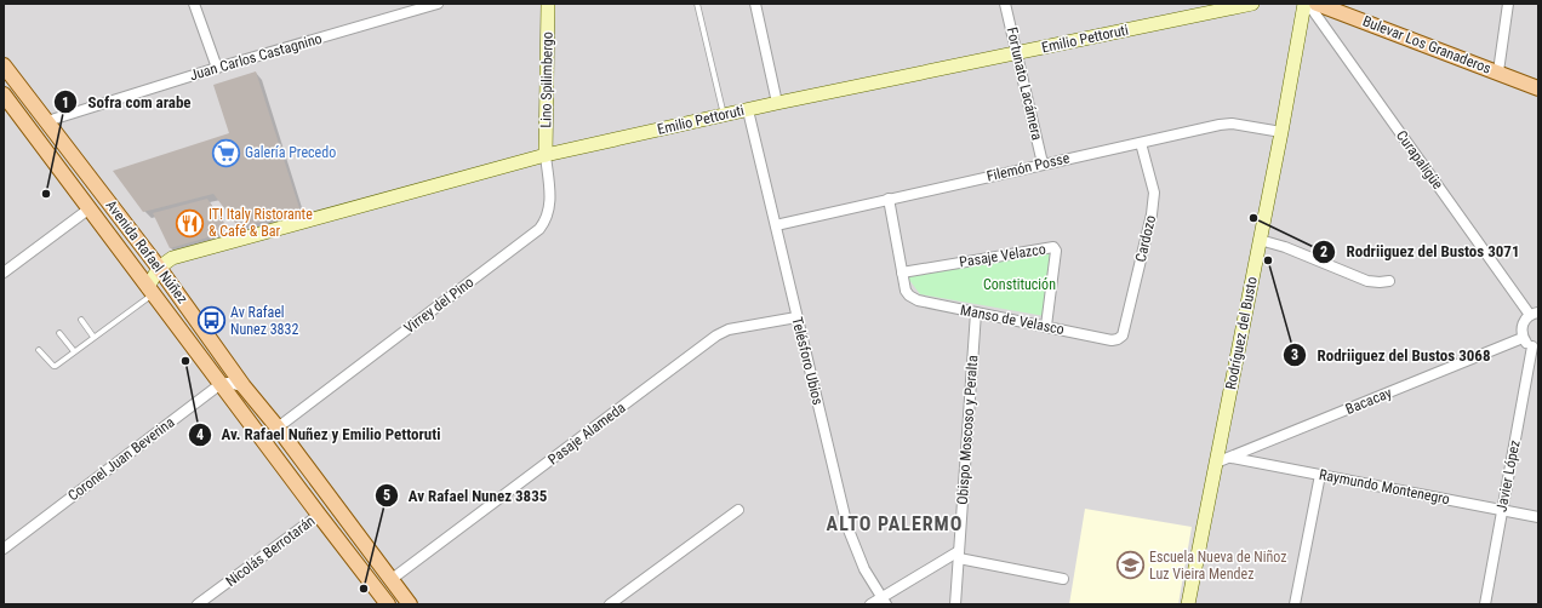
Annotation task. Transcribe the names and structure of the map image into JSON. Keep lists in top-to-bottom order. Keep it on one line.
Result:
{"streets":{"main road":["Emilio Pettoruti","Bulevar Los Granaderos","Lino Spilimbergo","Avenida Rafael Núñez","Rodríguez del Busto"],"street":["Juan Carlos Castagnino","Fortunato Lacámera","Curapaligüe","Filemón Posse","Cardozo","Pasaje Velazco","Virrey del Pino","Manso de Velasco","Telésforo Ubios","Bacacay","Obispo Moscoso y Peralta","Pasaje Alameda","Coronel Juan Beverina","Javier López","Raymundo Montenegro","Nicolás Berrotarán"]},"crossings":[["Emilio Pettoruti","Lino Spilimbergo"],["Emilio Pettoruti","Fortunato Lacámera"],["Emilio Pettoruti","Avenida Rafael Núñez"],["Emilio Pettoruti","Virrey del Pino"],["Emilio Pettoruti","Telésforo Ubios"],["Juan Carlos Castagnino","Avenida Rafael Núñez"],["Lino Spilimbergo","Virrey del Pino"],["Fortunato Lacámera","Filemón Posse"],["Filemón Posse","Cardozo"],["Filemón Posse","Rodríguez del Busto"],["Filemón Posse","Telésforo Ubios"],["Cardozo","Manso de Velasco"],["Avenida Rafael Núñez","Virrey del Pino"],["Avenida Rafael Núñez","Pasaje Alameda"],["Avenida Rafael Núñez","Coronel Juan Beverina"],["Avenida Rafael Núñez","Nicolás Berrotarán"],["Pasaje Velazco","Manso de Velasco"],["Manso de Velasco","Obispo Moscoso y Peralta"],["Rodríguez del Busto","Bacacay"],["Telésforo Ubios","Pasaje Alameda"],["Bacacay","Raymundo Montenegro"],["Javier López","Raymundo Montenegro"]],"districts":["ALTO PALERMO"],"parks":["Constitución"],"places":{"supermarket":["Galería Precedo"],"other":["Sofra com arabe","Rodriiguez del Bustos 3071","Rodriiguez del Bustos 3068","Av. Rafael Nuñez y Emilio Pettoruti","Av Rafael Nunez 3835"],"restaurant":["IT! Italy Ristorante & Café & Bar"],"bus stop":["Av Rafael Nunez 3832"],"school or university":["Escuela Nueva de Niñoz Luz Vieira Mendez"]}}
